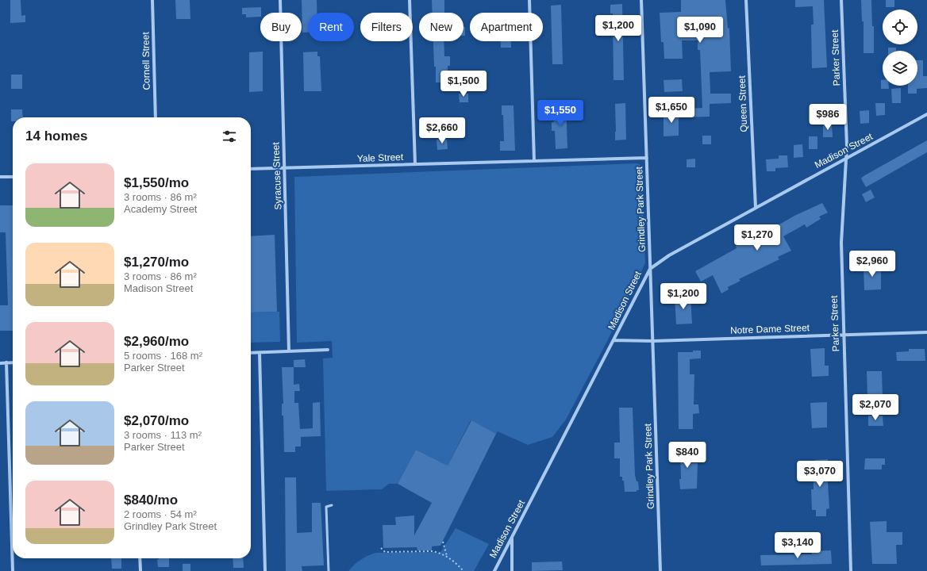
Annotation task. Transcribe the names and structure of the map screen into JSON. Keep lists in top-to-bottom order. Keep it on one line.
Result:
{"streets":{"street":["Parker Street","Cornell Street","Queen Street","Madison Street","Yale Street","Syracuse Street","Grindley Park Street","Notre Dame Street"]},"crossings":[["Parker Street","Madison Street"],["Parker Street","Notre Dame Street"],["Queen Street","Madison Street"],["Madison Street","Grindley Park Street"],["Madison Street","Notre Dame Street"],["Yale Street","Syracuse Street"],["Yale Street","Grindley Park Street"],["Grindley Park Street","Notre Dame Street"]],"page":{"chip":["Buy","Rent","Filters","New","Apartment"],"price":["$1,200","$1,090","$1,500","$1,650","$1,550","$986","$2,660","$1,270","$2,960","$1,200","$2,070","$840","$3,070","$3,140"],"heading":"14 homes","list":[{"name":"$1,550/mo","note":"3 rooms · 86 m² · Academy Street"},{"name":"$1,270/mo","note":"3 rooms · 86 m² · Madison Street"},{"name":"$2,960/mo","note":"5 rooms · 168 m² · Parker Street"},{"name":"$2,070/mo","note":"3 rooms · 113 m² · Parker Street"},{"name":"$840/mo","note":"2 rooms · 54 m² · Grindley Park Street"}]}}
